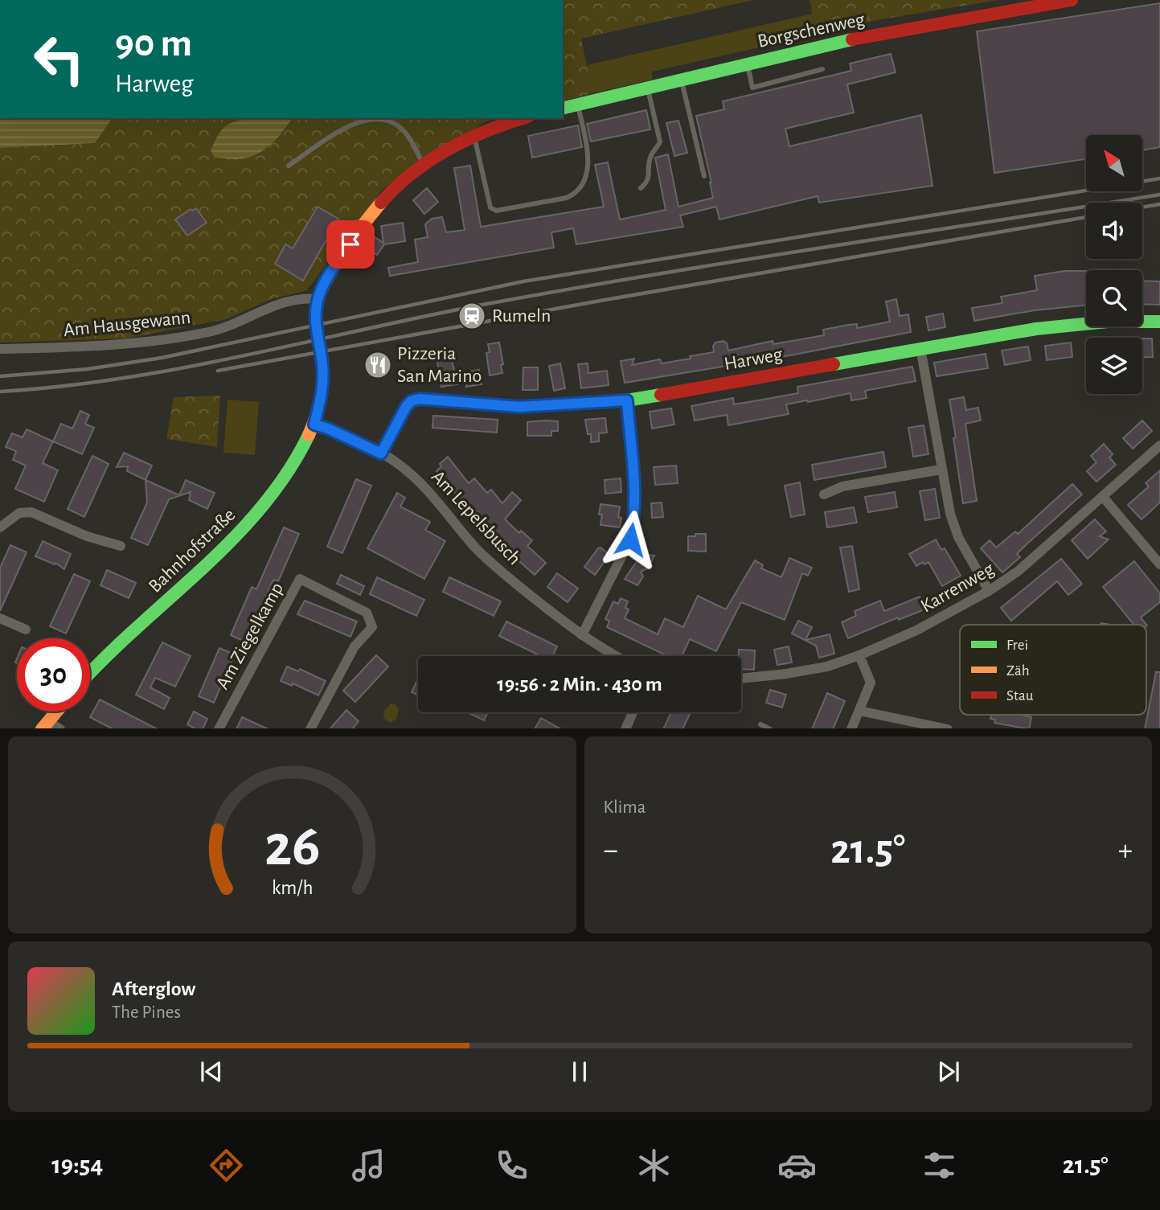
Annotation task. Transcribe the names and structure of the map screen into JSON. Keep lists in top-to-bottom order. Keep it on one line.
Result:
{"streets":{"main road":["Borgschenweg","Harweg","Bahnhofstraße"],"street":["Am Hausgewann","Am Lepelsbusch","Karrenweg","Am Ziegelkamp"]},"crossings":[["Harweg","Am Lepelsbusch"],["Am Lepelsbusch","Bahnhofstraße"]],"places":{"station":["Rumeln"],"restaurant":["Pizzeria San Marino"]},"legend":["Frei","Zäh","Stau"],"north":"top left","page":{"turn":["90 m","Harweg"],"limit":"30","trip":"19:56 · 2 Min. · 430 m","tile":"Klima","heat":["−","21.5°","+"],"song":["Afterglow","The Pines"],"tabs":["19:54","21.5°"],"gauge":["26","km/h"]}}
